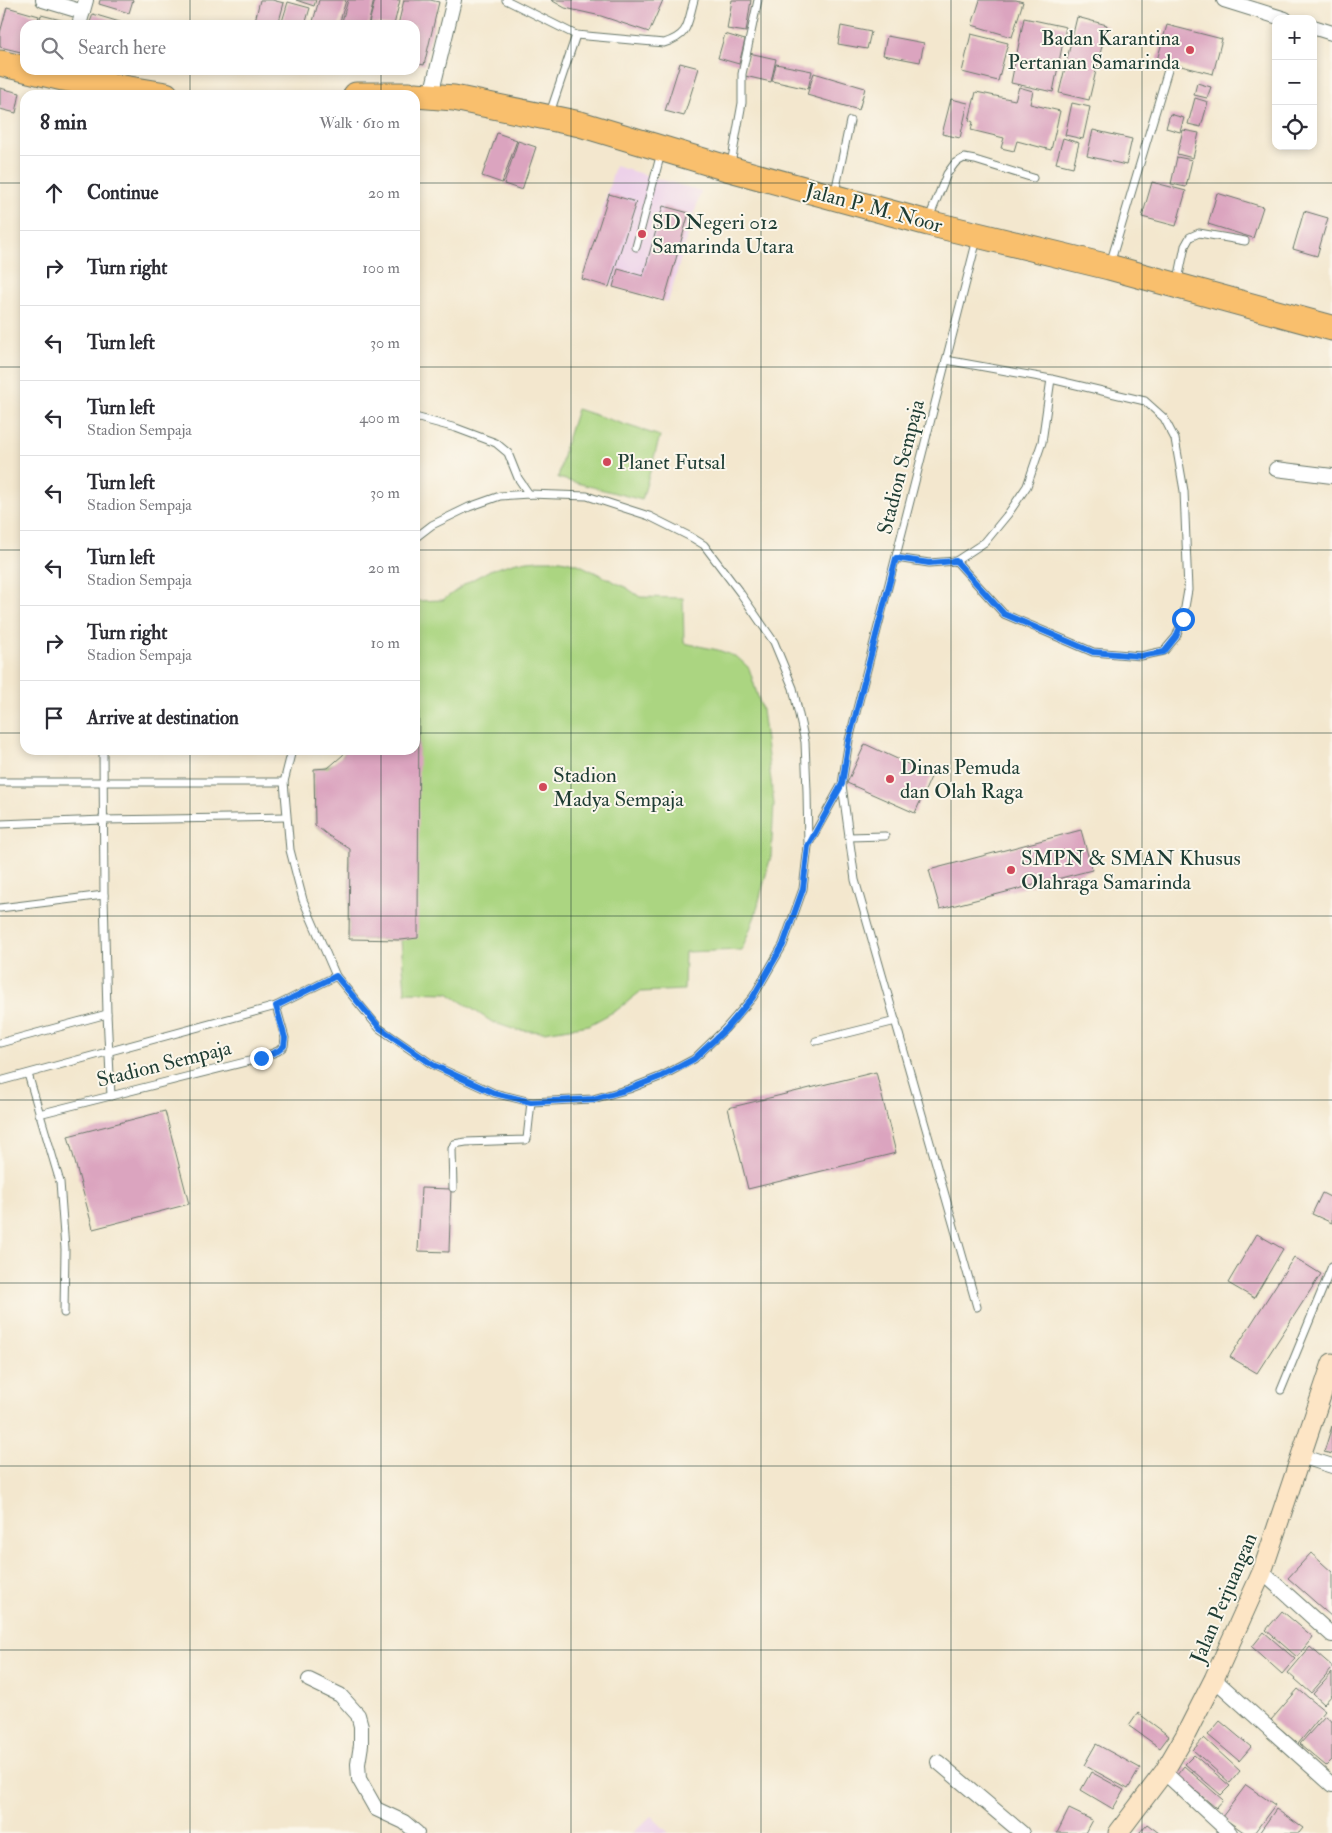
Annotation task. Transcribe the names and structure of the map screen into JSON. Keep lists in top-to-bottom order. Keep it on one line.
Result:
{"streets":{"highway":["Jalan P. M. Noor"],"street":["Jalan Perjuangan"],"lane":["Stadion Sempaja"]},"crossings":[["Jalan P. M. Noor","Stadion Sempaja"]],"places":["Badan Karantina Pertanian Samarinda","SD Negeri 012 Samarinda Utara","Planet Futsal","Dinas Pemuda dan Olah Raga","Stadion Madya Sempaja","SMPN & SMAN Khusus Olahraga Samarinda"],"page":{"map_buttons":["+","−"],"search":"Search here","heading":["8 min","Walk · 610 m"],"list":[["Continue","20 m"],["Turn right","100 m"],["Turn left","30 m"],["Turn left","Stadion Sempaja","400 m"],["Turn left","Stadion Sempaja","30 m"],["Turn left","Stadion Sempaja","20 m"],["Turn right","Stadion Sempaja","10 m"],"Arrive at destination"]}}
